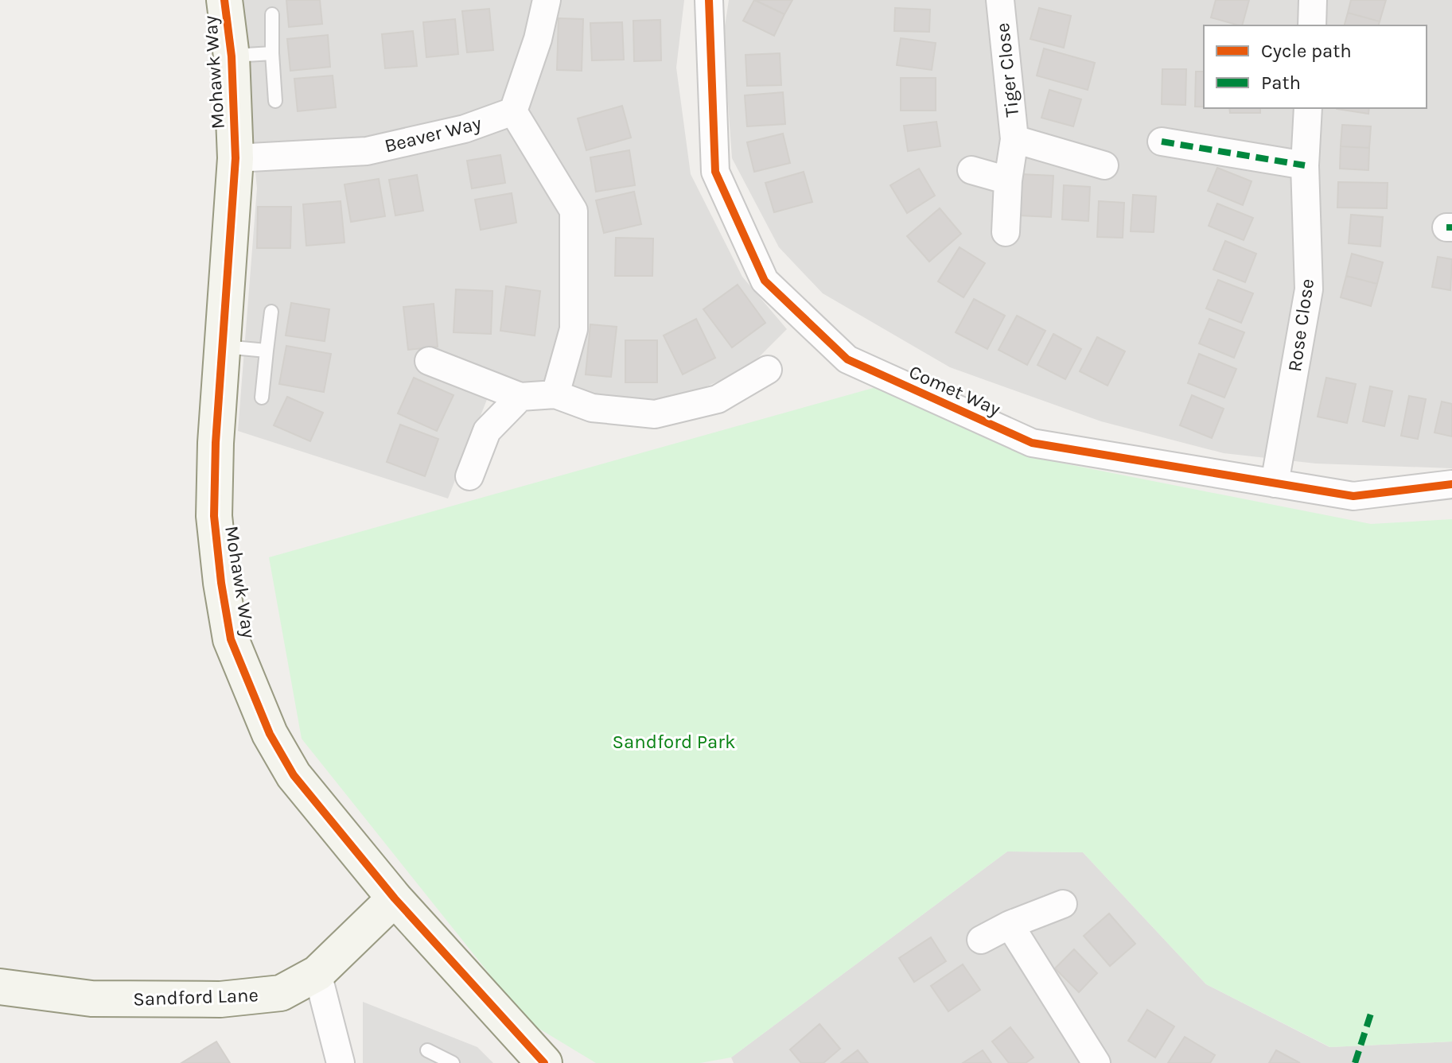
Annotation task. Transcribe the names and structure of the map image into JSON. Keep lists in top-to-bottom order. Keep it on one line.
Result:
{"streets":{"street":["Tiger Close","Mohawk Way","Beaver Way","Rose Close","Comet Way","Sandford Lane"]},"crossings":[["Mohawk Way","Beaver Way"],["Mohawk Way","Sandford Lane"],["Rose Close","Comet Way"]],"parks":["Sandford Park"],"legend":["Cycle path","Path"]}
